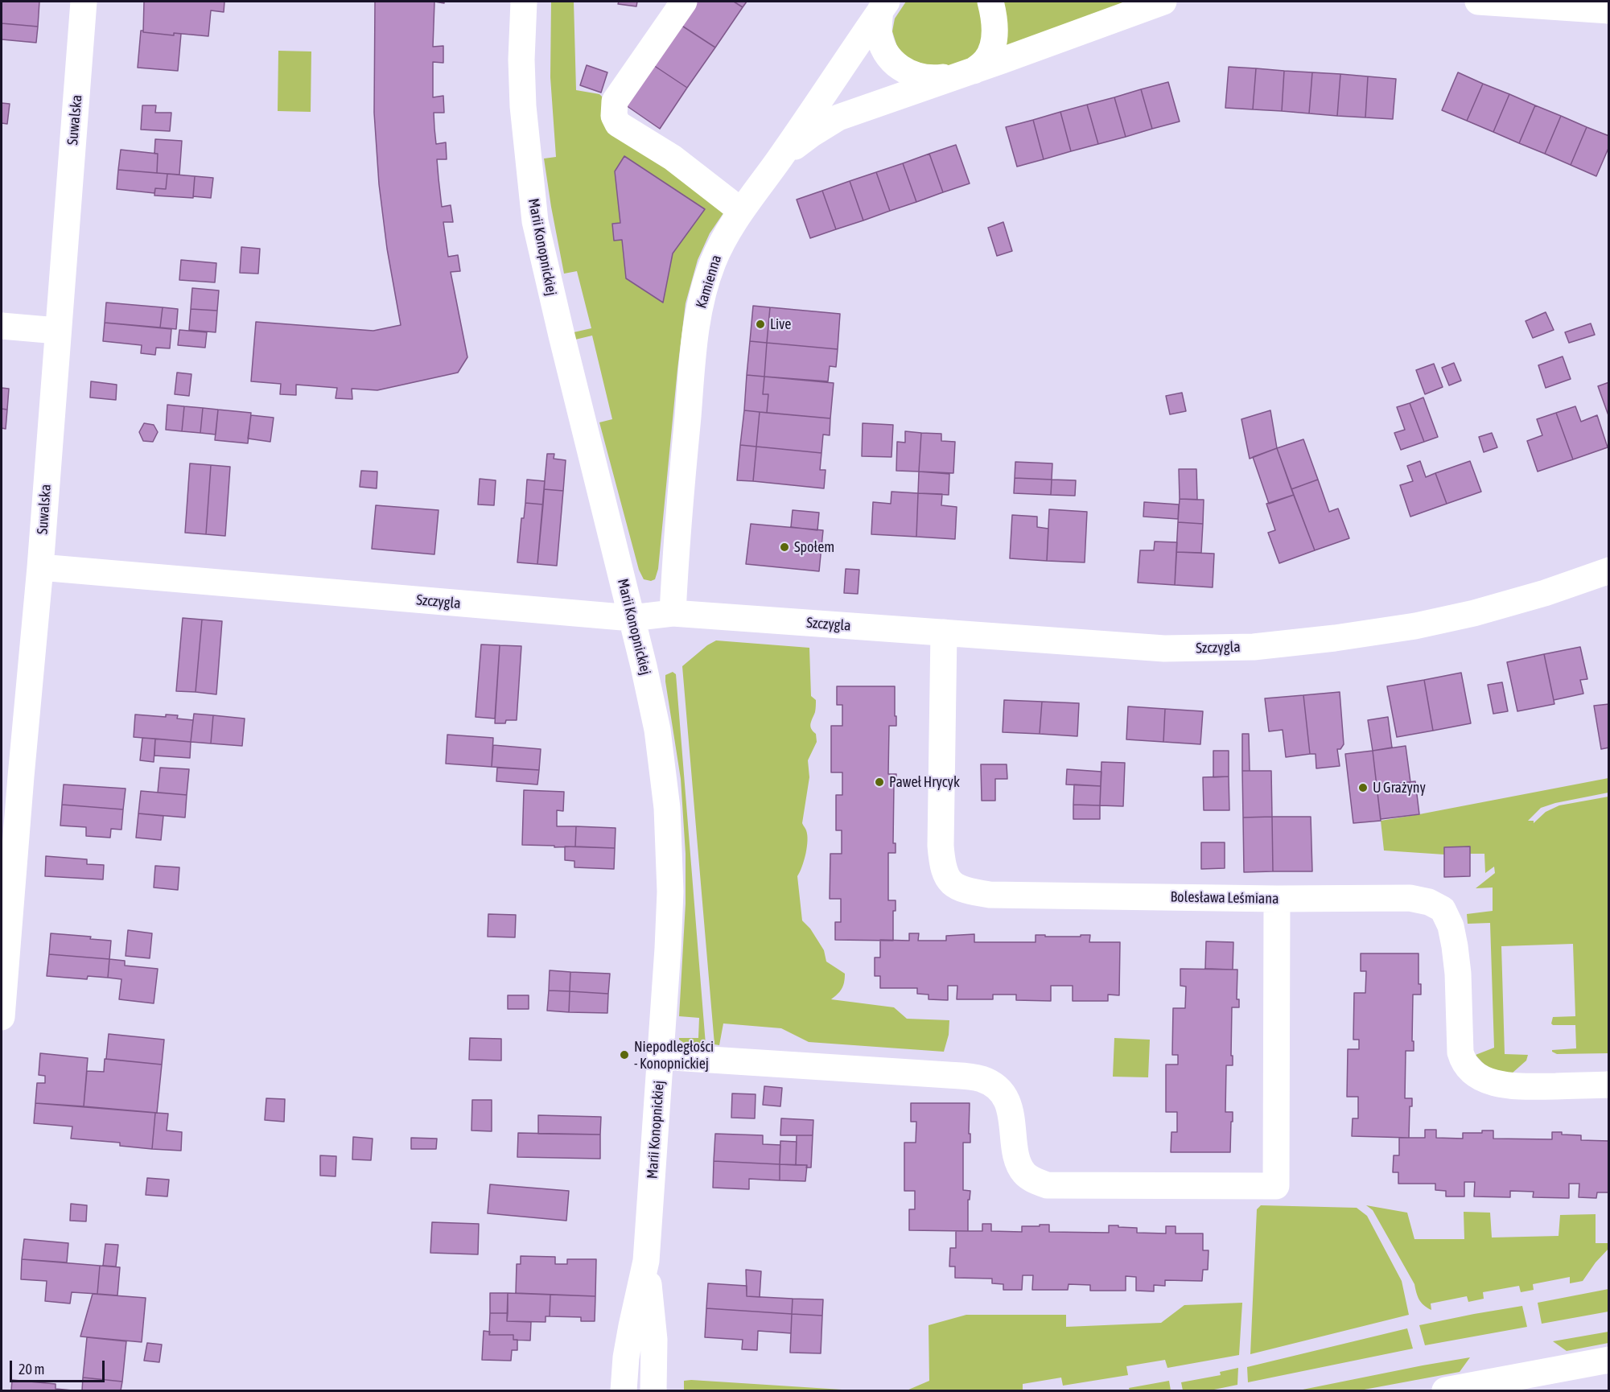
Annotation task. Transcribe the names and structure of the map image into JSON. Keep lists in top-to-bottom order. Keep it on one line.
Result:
{"streets":{"street":["Suwalska","Marii Konopnickiej","Kamienna","Szczygla","Bolesława Leśmiana"]},"crossings":[["Suwalska","Szczygla"],["Marii Konopnickiej","Szczygla"],["Kamienna","Szczygla"],["Szczygla","Bolesława Leśmiana"]],"places":["Live","Społem","Paweł Hrycyk","U Grażyny","Niepodległości - Konopnickiej"],"scale_bar":"20 m"}
